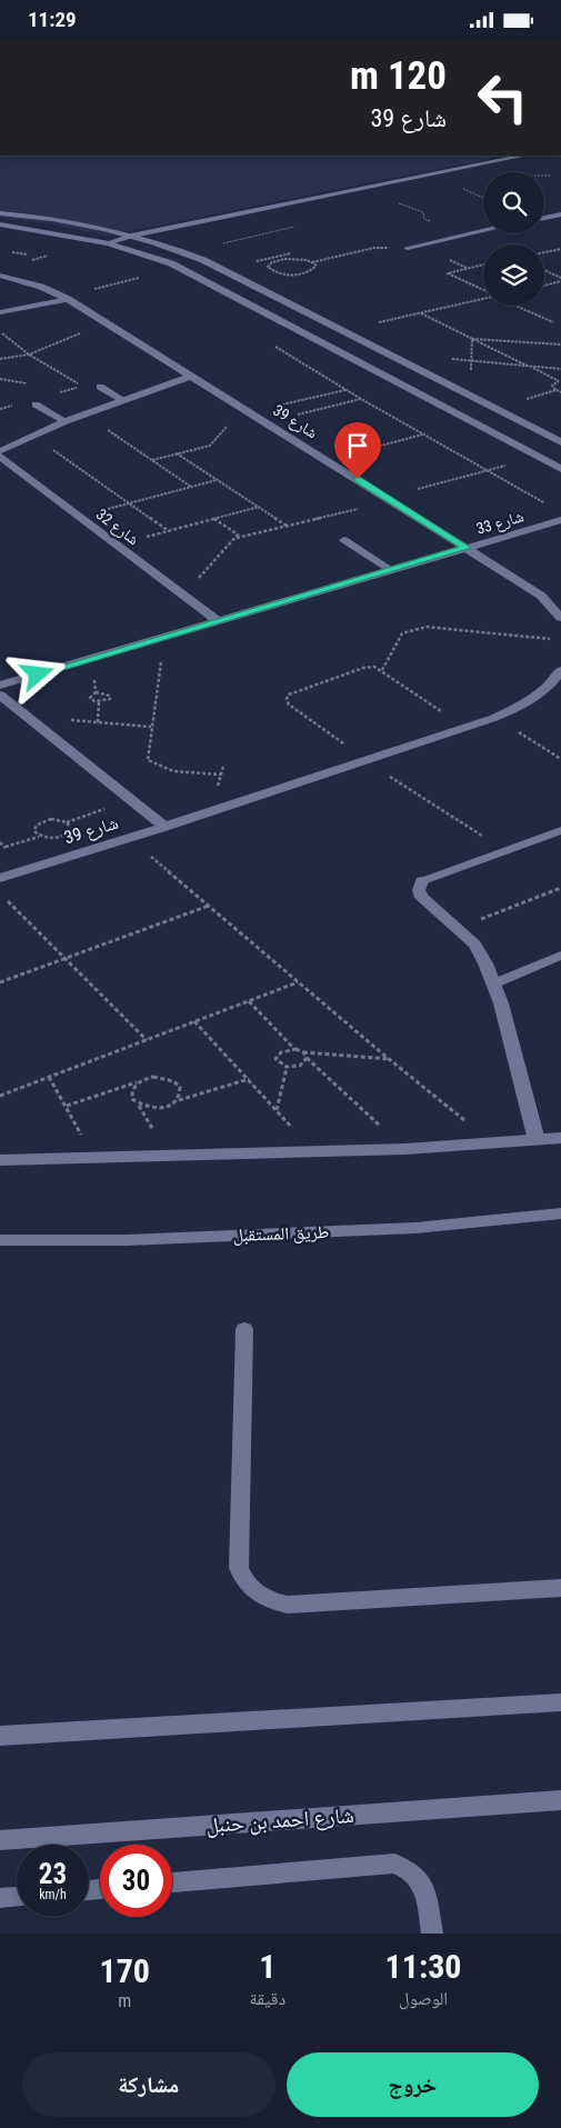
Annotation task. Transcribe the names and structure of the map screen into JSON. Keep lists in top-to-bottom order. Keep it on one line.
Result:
{"streets":{"street":["شارع 39","شارع 33","شارع 32","طريق المستقبل","شارع احمد بن حنبل"]},"crossings":[["شارع 39","شارع 33"],["شارع 33","شارع 32"]],"page":{"status":"11:29","turn":["120 m","شارع 39"],"speed":"23 km/h","limit":"30","eta":["11:30","الوصول","1","دقيقة","170","m"],"buttons":["خروج","مشاركة"]}}
